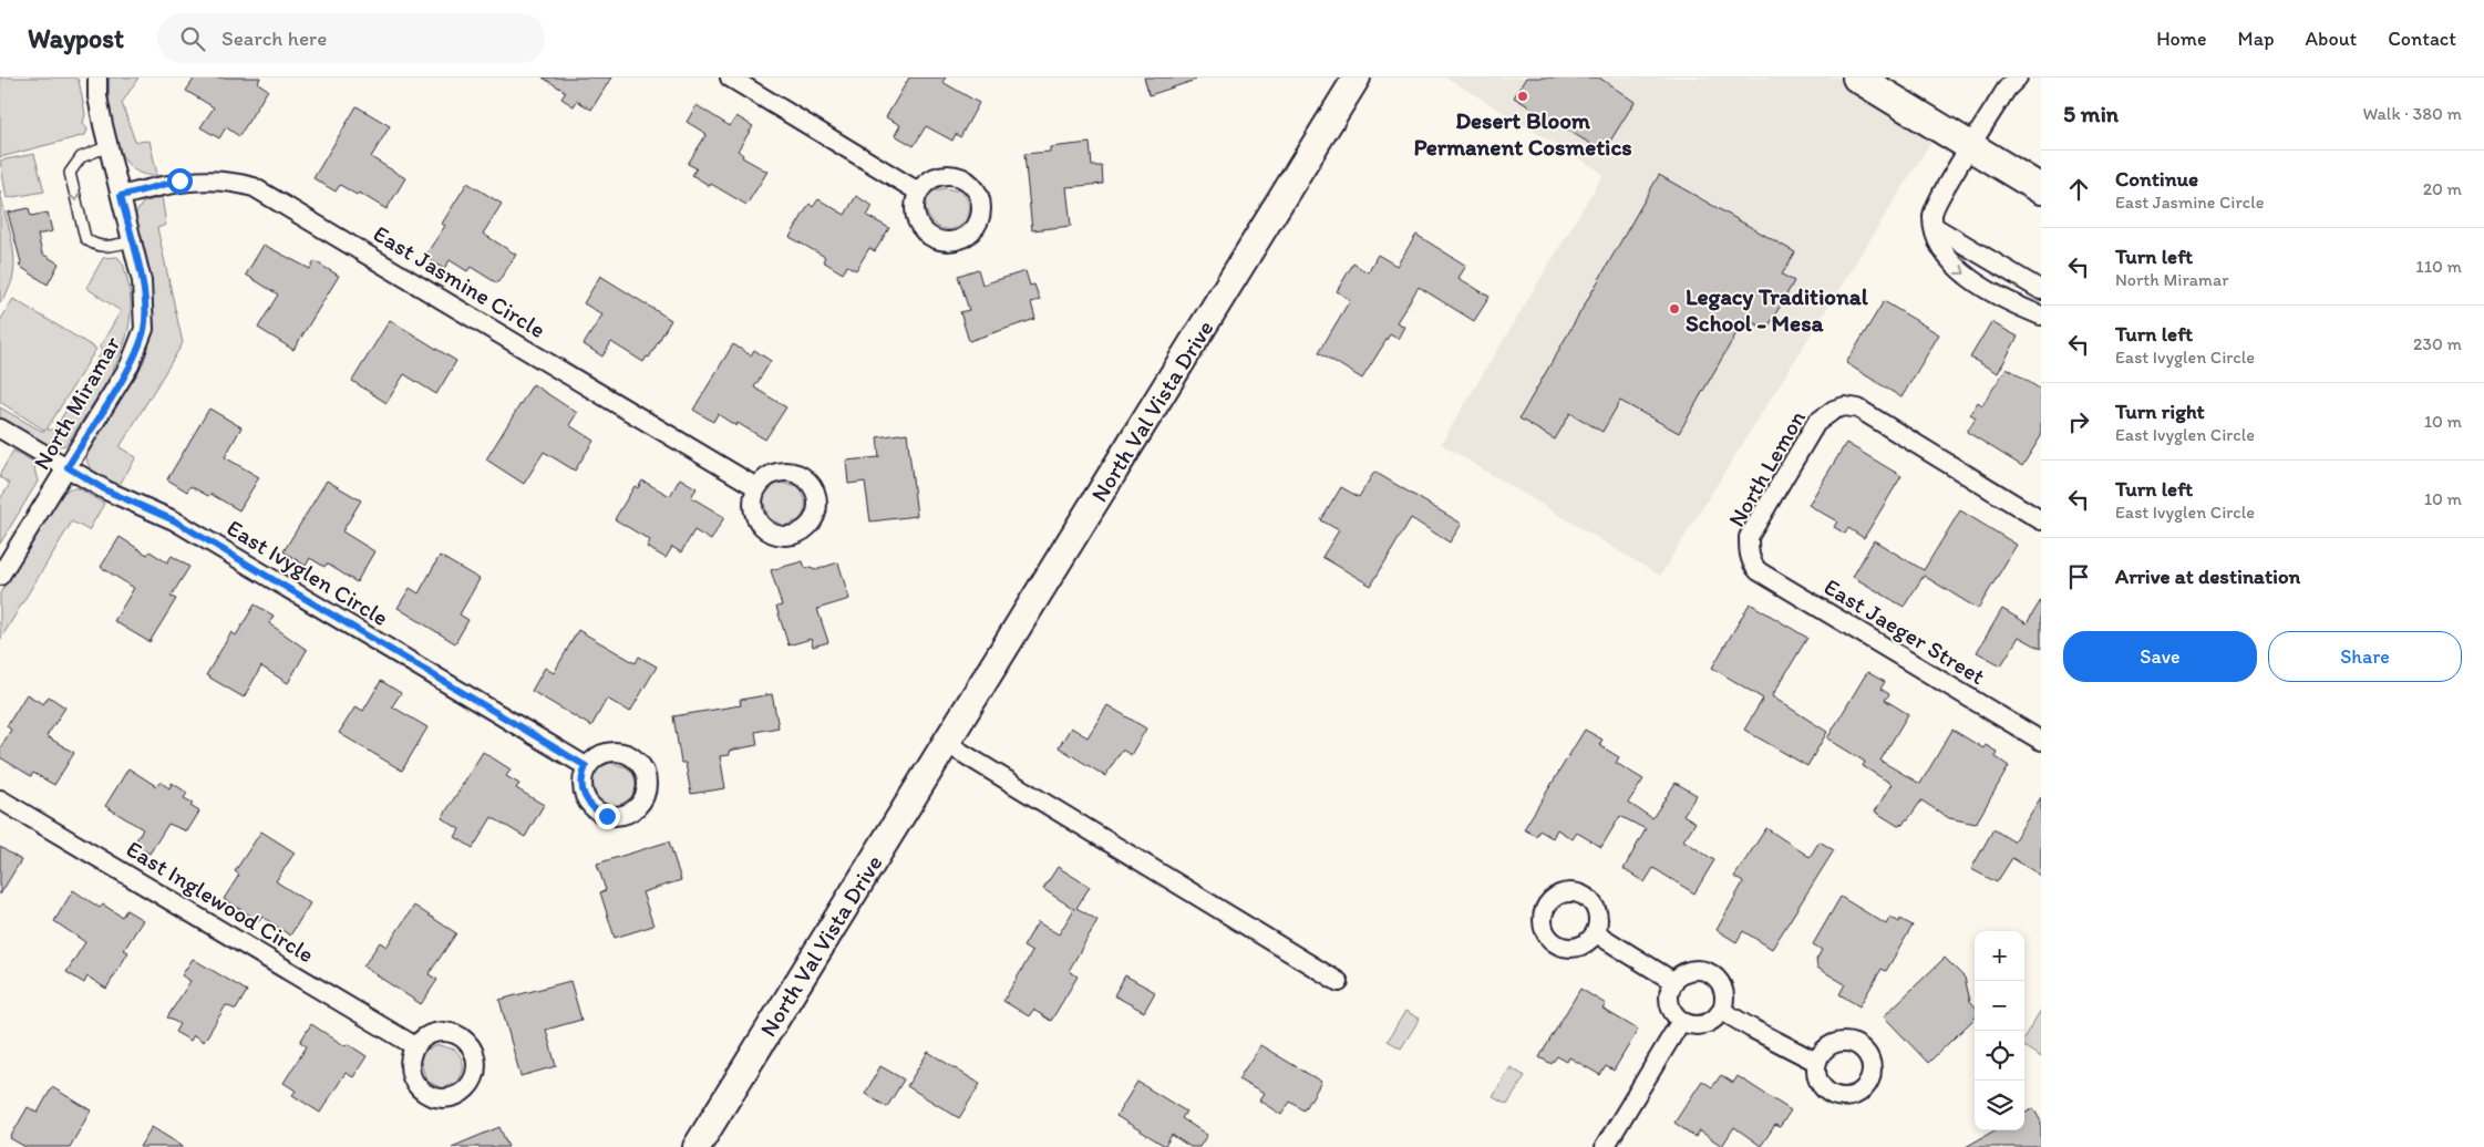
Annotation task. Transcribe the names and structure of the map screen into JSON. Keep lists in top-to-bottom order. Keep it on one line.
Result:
{"streets":{"main road":["North Val Vista Drive"],"street":["East Jasmine Circle","North Miramar","North Lemon","East Ivyglen Circle","East Jaeger Street","East Inglewood Circle"]},"crossings":[["East Jasmine Circle","North Miramar"],["North Miramar","East Ivyglen Circle"],["North Lemon","East Jaeger Street"]],"places":["Desert Bloom Permanent Cosmetics","Legacy Traditional School - Mesa"],"page":{"header":"Waypost","search":"Search here","nav":["Home","Map","About","Contact"],"heading":["5 min","Walk · 380 m"],"list":[["Continue","East Jasmine Circle","20 m"],["Turn left","North Miramar","110 m"],["Turn left","East Ivyglen Circle","230 m"],["Turn right","East Ivyglen Circle","10 m"],["Turn left","East Ivyglen Circle","10 m"],"Arrive at destination"],"buttons":["Save","Share"],"map_buttons":["+","−"]}}
